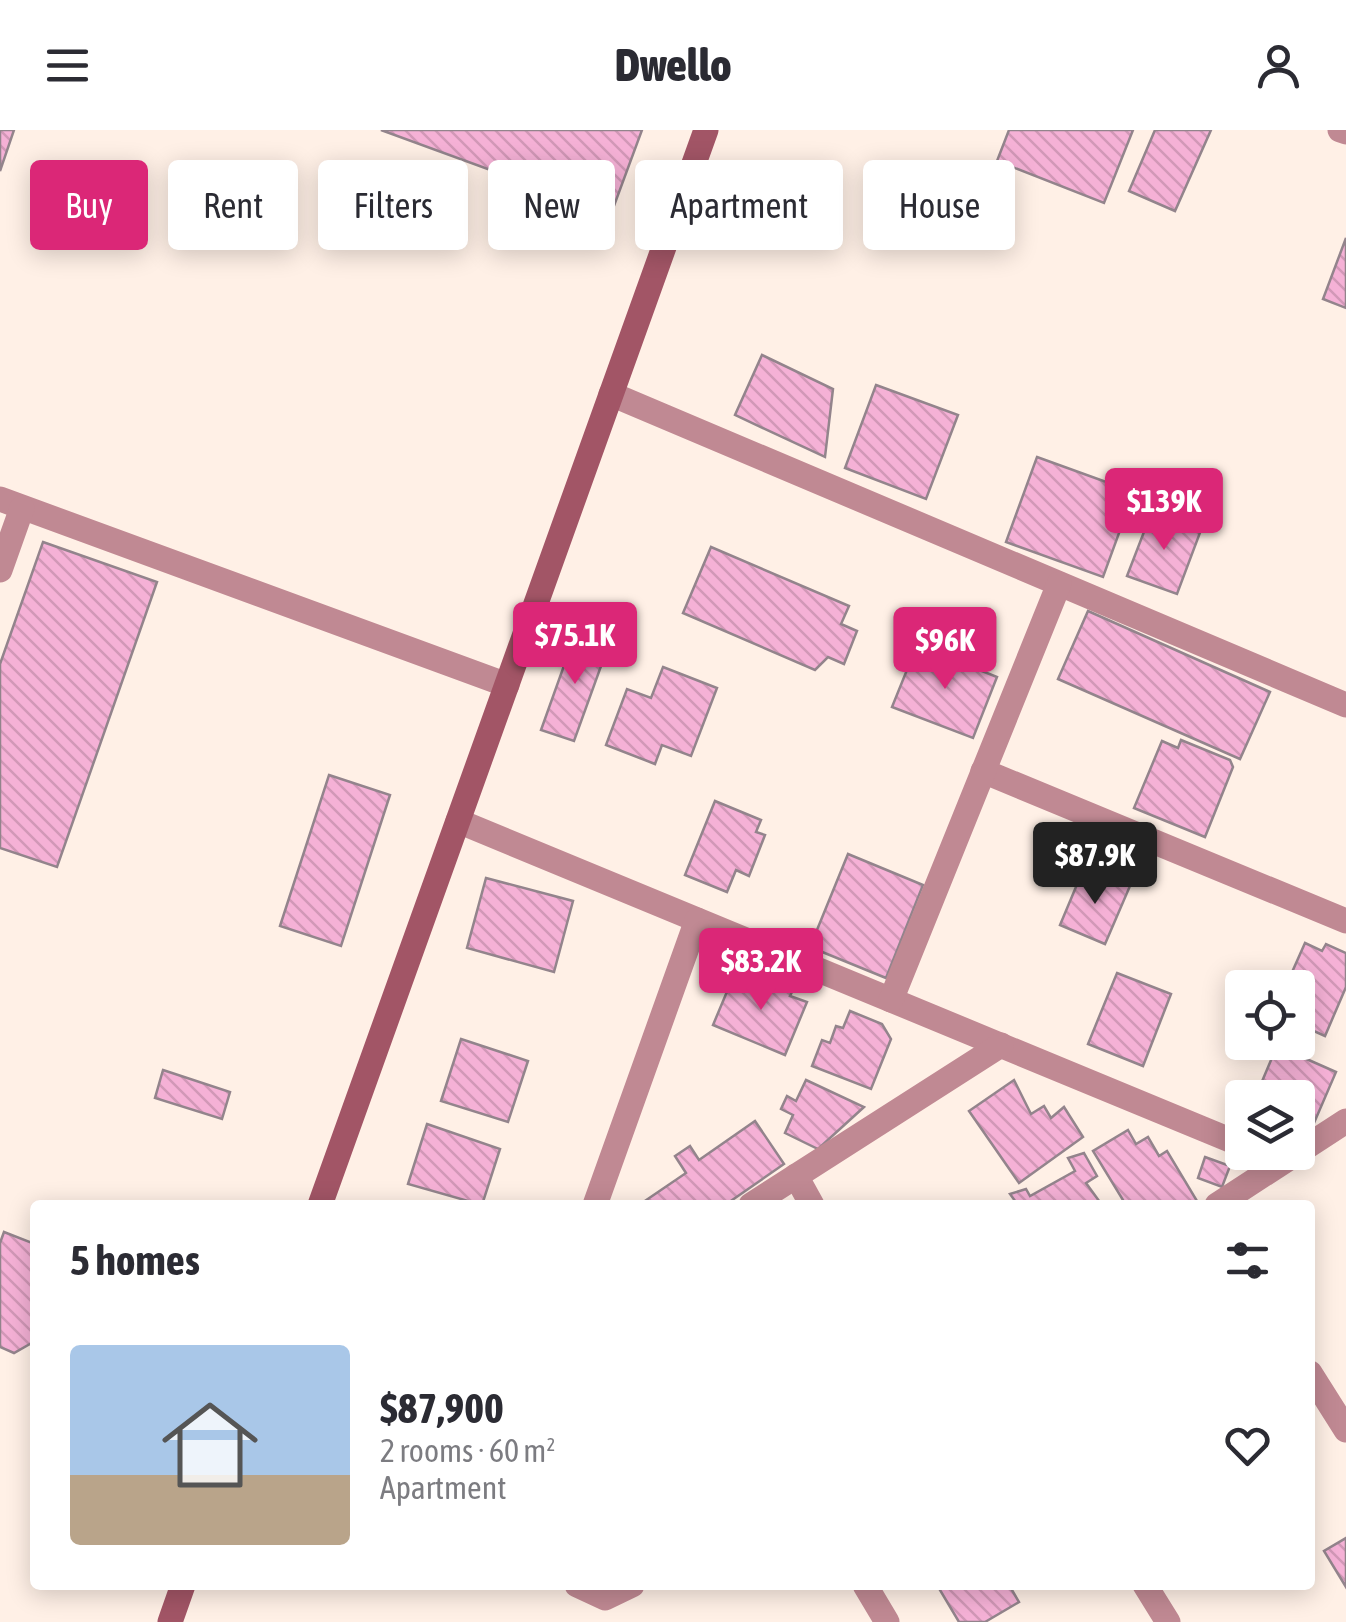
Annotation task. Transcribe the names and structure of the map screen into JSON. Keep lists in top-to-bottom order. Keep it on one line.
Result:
{"page":{"header":"Dwello","chip":["Buy","Rent","Filters","New","Apartment","House"],"price":["$139K","$75.1K","$96K","$87.9K","$83.2K"],"heading":"5 homes","list":[{"name":"$87,900","note":"2 rooms · 60 m² · Apartment"}]}}
